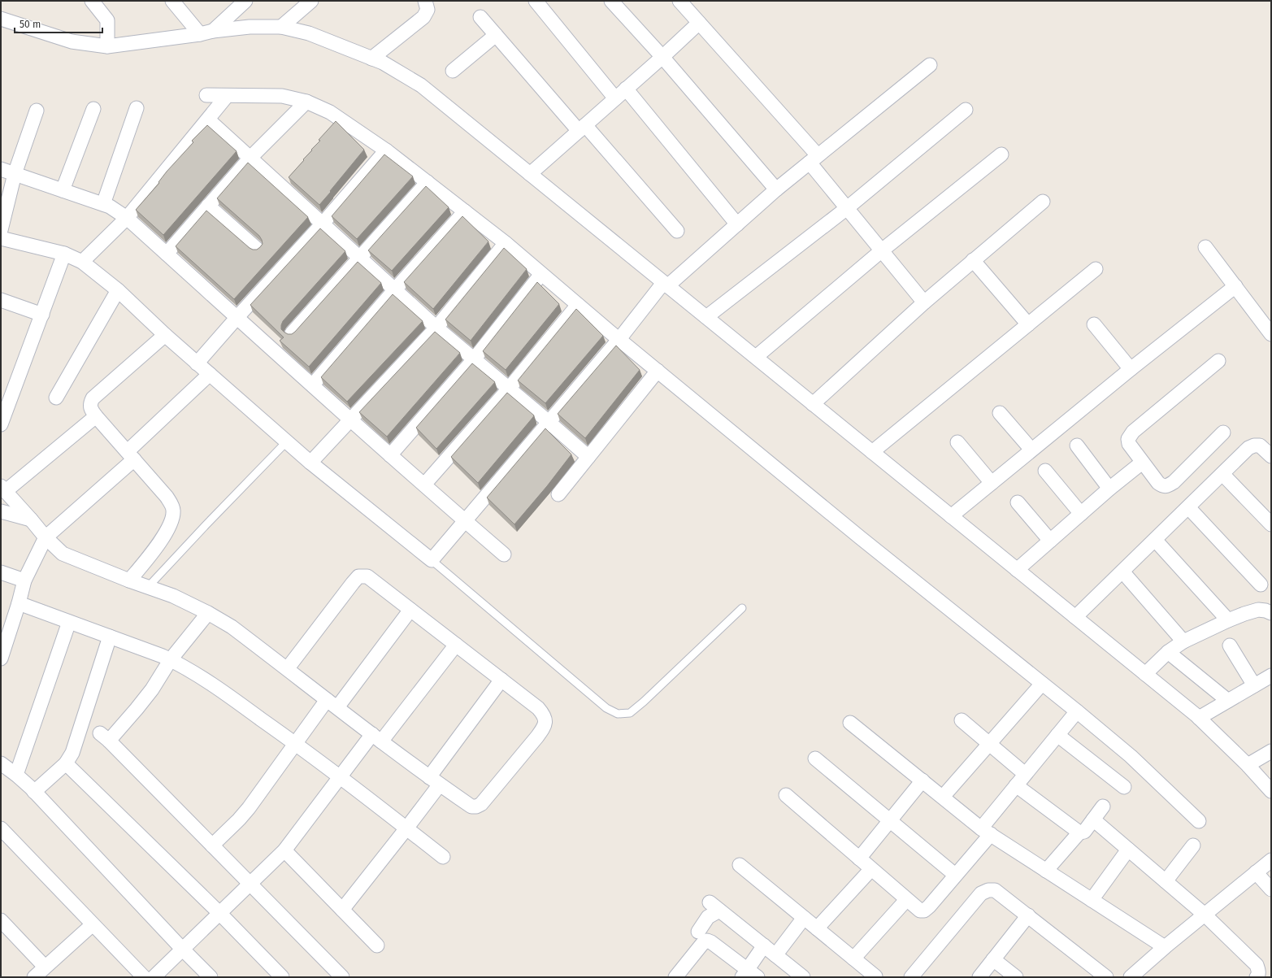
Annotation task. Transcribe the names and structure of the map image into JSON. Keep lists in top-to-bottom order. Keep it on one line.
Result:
{"scale_bar":"50 m"}
